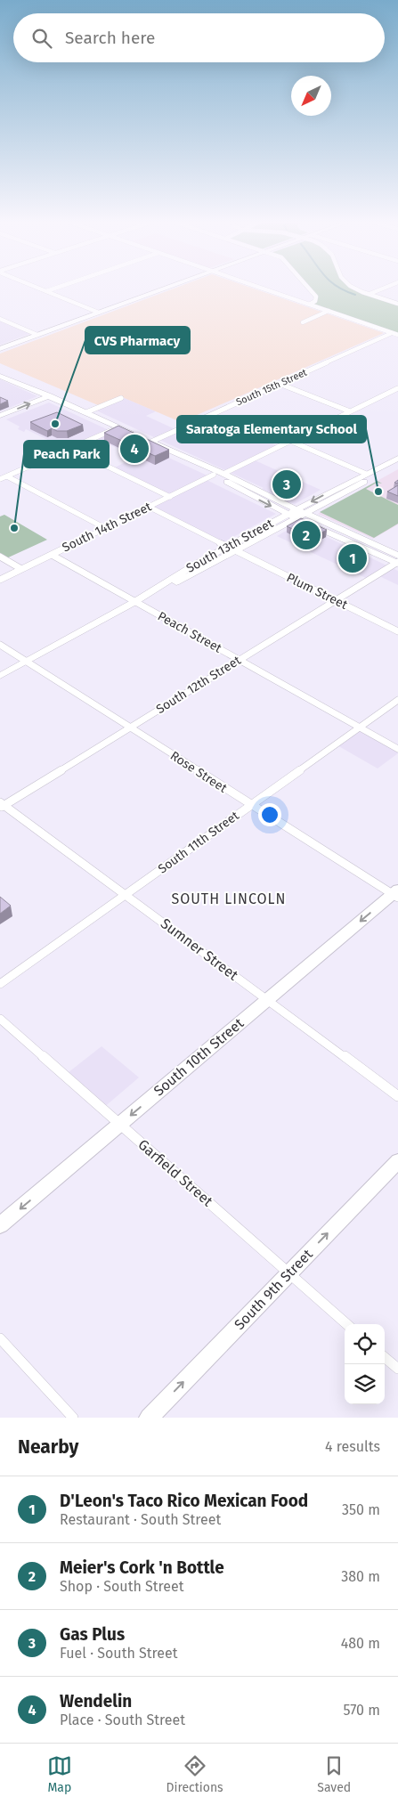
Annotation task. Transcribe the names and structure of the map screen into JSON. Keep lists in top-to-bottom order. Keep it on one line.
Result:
{"streets":{"main road":["South 13th Street","South 10th Street","South 9th Street"],"street":["South 15th Street","South 14th Street","Plum Street","Peach Street","South 12th Street","Rose Street","South 11th Street","Sumner Street","Garfield Street"]},"crossings":[["South 14th Street","Peach Street"],["South 13th Street","Plum Street"],["South 13th Street","Peach Street"],["South 13th Street","Rose Street"],["Plum Street","South 12th Street"],["Peach Street","South 12th Street"],["Peach Street","South 11th Street"],["South 12th Street","Rose Street"],["South 12th Street","Sumner Street"],["Rose Street","South 11th Street"],["Rose Street","South 10th Street"],["South 11th Street","Sumner Street"],["Sumner Street","South 10th Street"],["South 10th Street","Garfield Street"],["Garfield Street","South 9th Street"]],"one_way":["South 10th Street","South 9th Street"],"districts":["SOUTH LINCOLN"],"places":["CVS Pharmacy","Saratoga Elementary School","Peach Park"],"north":"bottom left","page":{"search":"Search here","pins":["4","3","2","1"],"heading":["Nearby","4 results"],"list":[{"mark":"1","name":"D'Leon's Taco Rico Mexican Food","note":"Restaurant · South Street","value":"350 m"},{"mark":"2","name":"Meier's Cork 'n Bottle","note":"Shop · South Street","value":"380 m"},{"mark":"3","name":"Gas Plus","note":"Fuel · South Street","value":"480 m"},{"mark":"4","name":"Wendelin","note":"Place · South Street","value":"570 m"}],"nav":["Map","Directions","Saved"]}}
